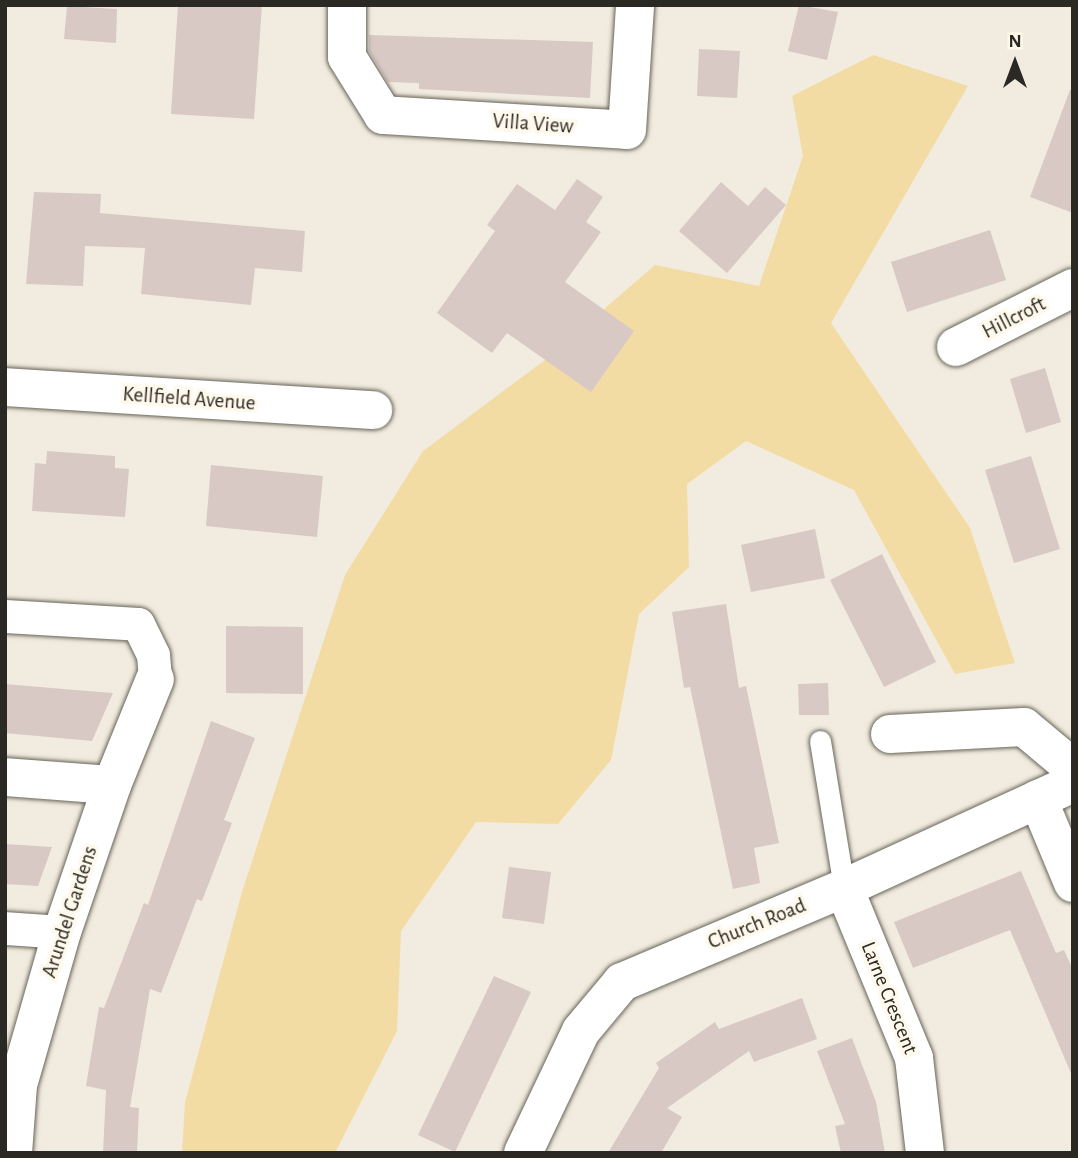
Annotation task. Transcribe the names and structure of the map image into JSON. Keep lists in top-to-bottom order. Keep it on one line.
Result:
{"streets":{"street":["Villa View","Hillcroft","Kellfield Avenue","Arundel Gardens","Church Road","Larne Crescent"]},"crossings":[["Church Road","Larne Crescent"]],"north":"top"}
